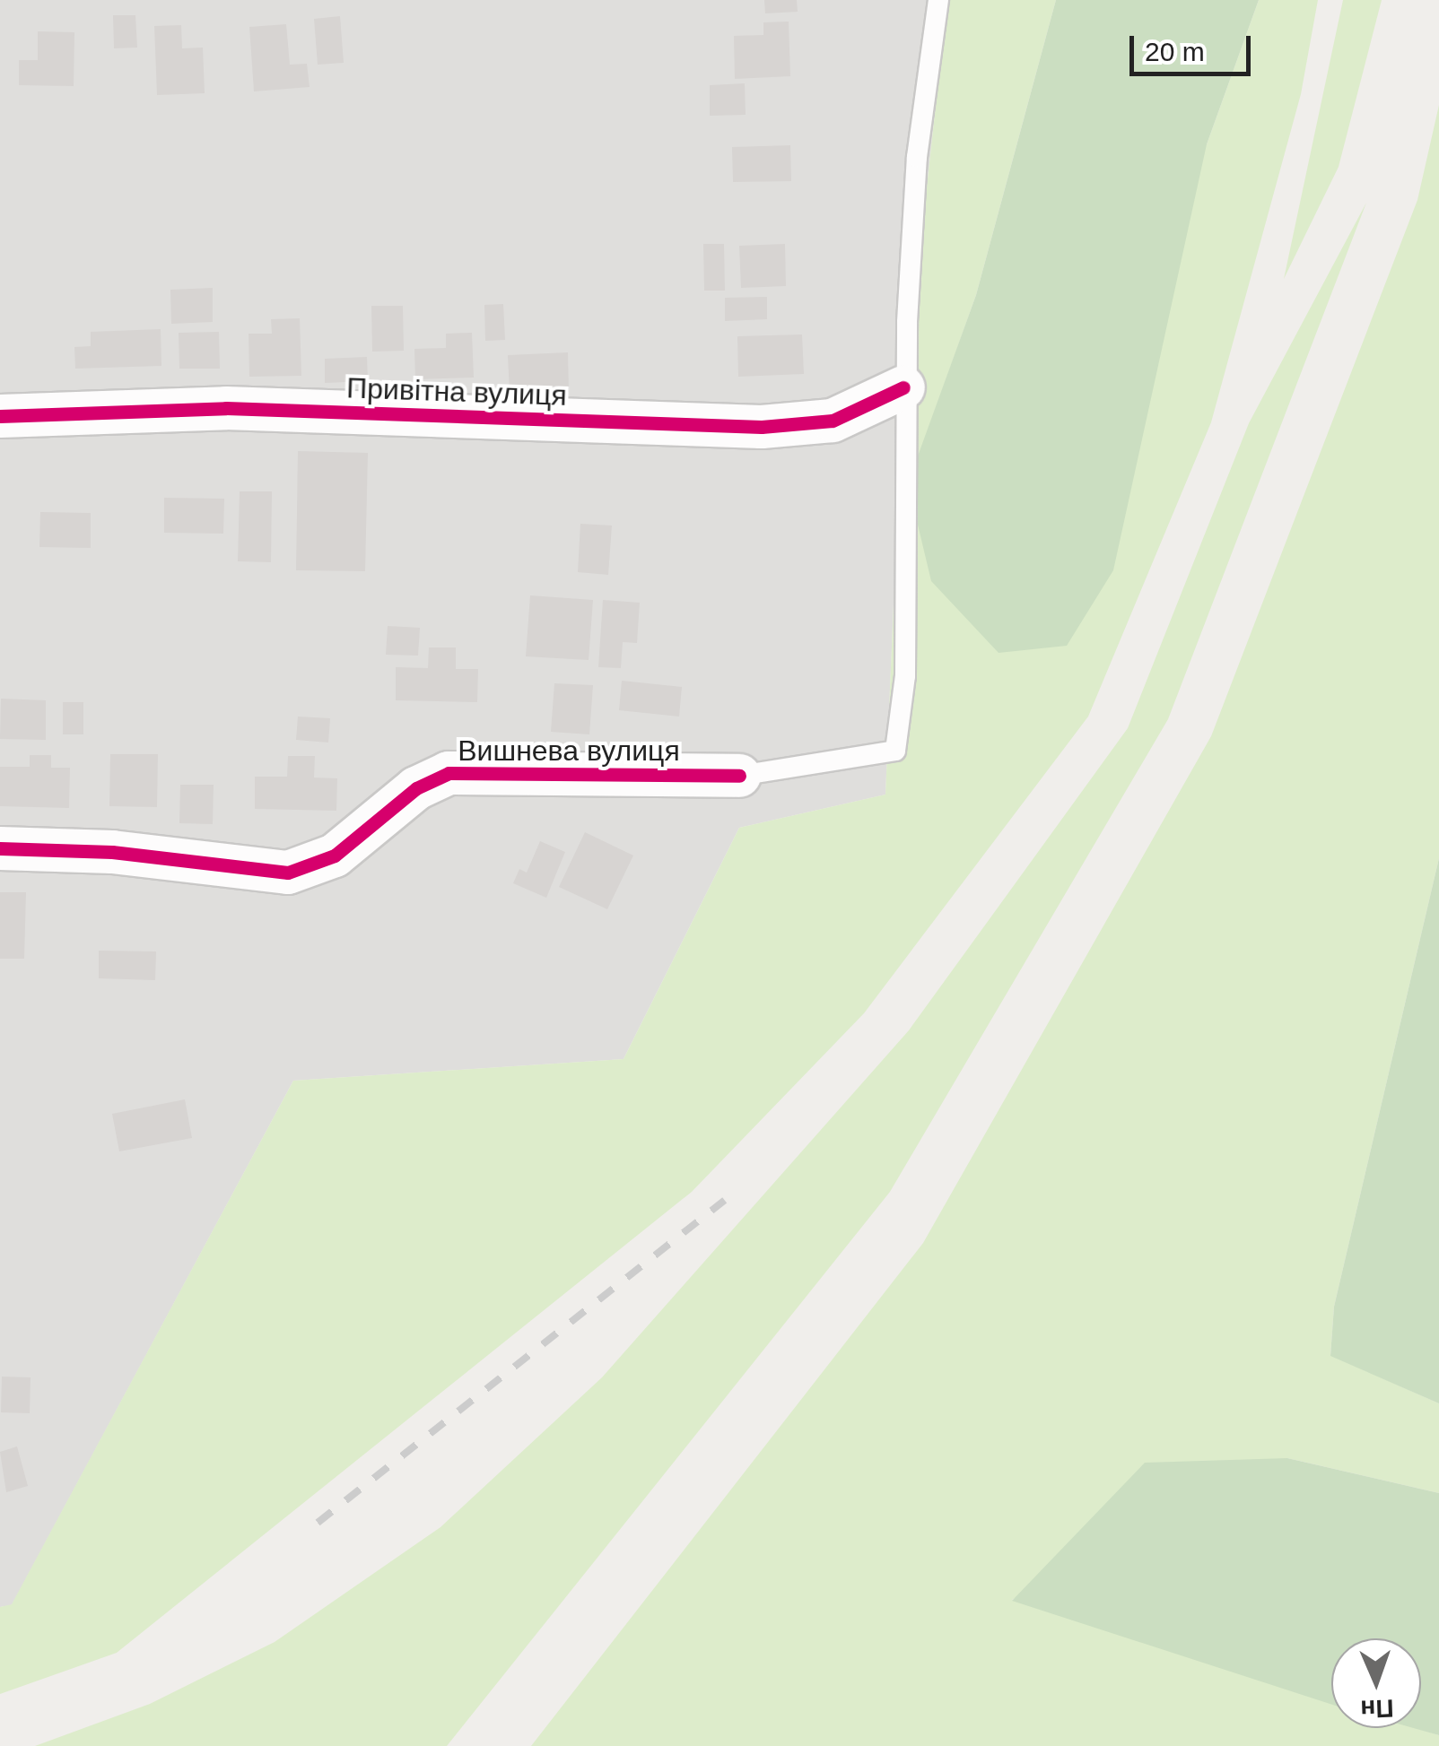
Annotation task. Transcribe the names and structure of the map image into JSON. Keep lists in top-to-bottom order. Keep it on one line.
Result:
{"streets":{"street":["Привітна вулиця","Вишнева вулиця"]},"scale_bar":"20 m","north":"bottom"}
